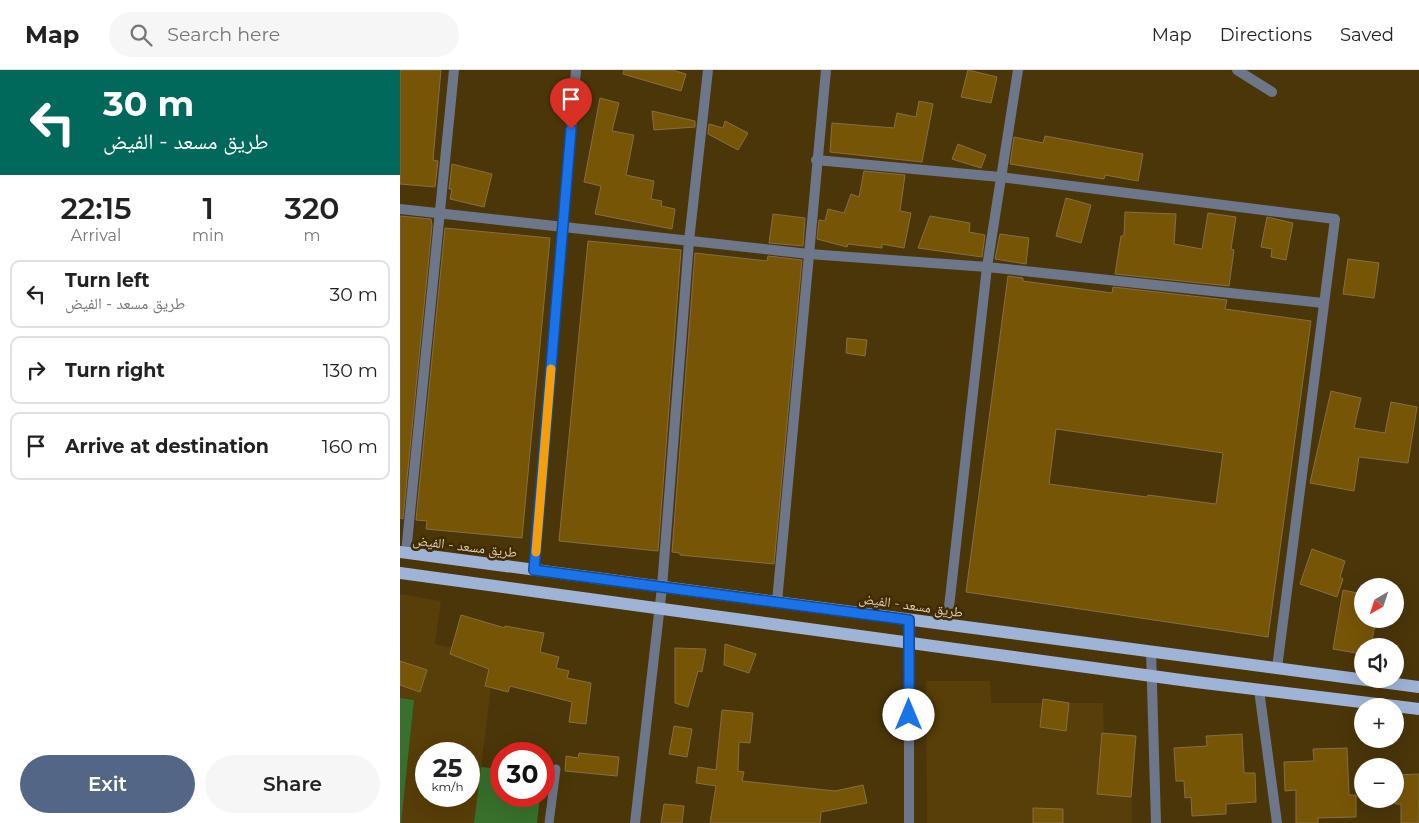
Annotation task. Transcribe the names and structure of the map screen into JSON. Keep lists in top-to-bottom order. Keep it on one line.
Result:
{"streets":{"main road":["طريق مسعد - الفيض"]},"north":"bottom left","page":{"header":"Map","search":"Search here","nav":["Map","Directions","Saved"],"turn":["30 m","طريق مسعد - الفيض"],"eta":["22:15","Arrival","1","min","320","m"],"list":[{"name":"Turn left","note":"طريق مسعد - الفيض","value":"30 m"},{"name":"Turn right","value":"130 m"},{"name":"Arrive at destination","value":"160 m"}],"map_buttons":["+","−"],"speed":"25 km/h","limit":"30","buttons":["Exit","Share"]}}
